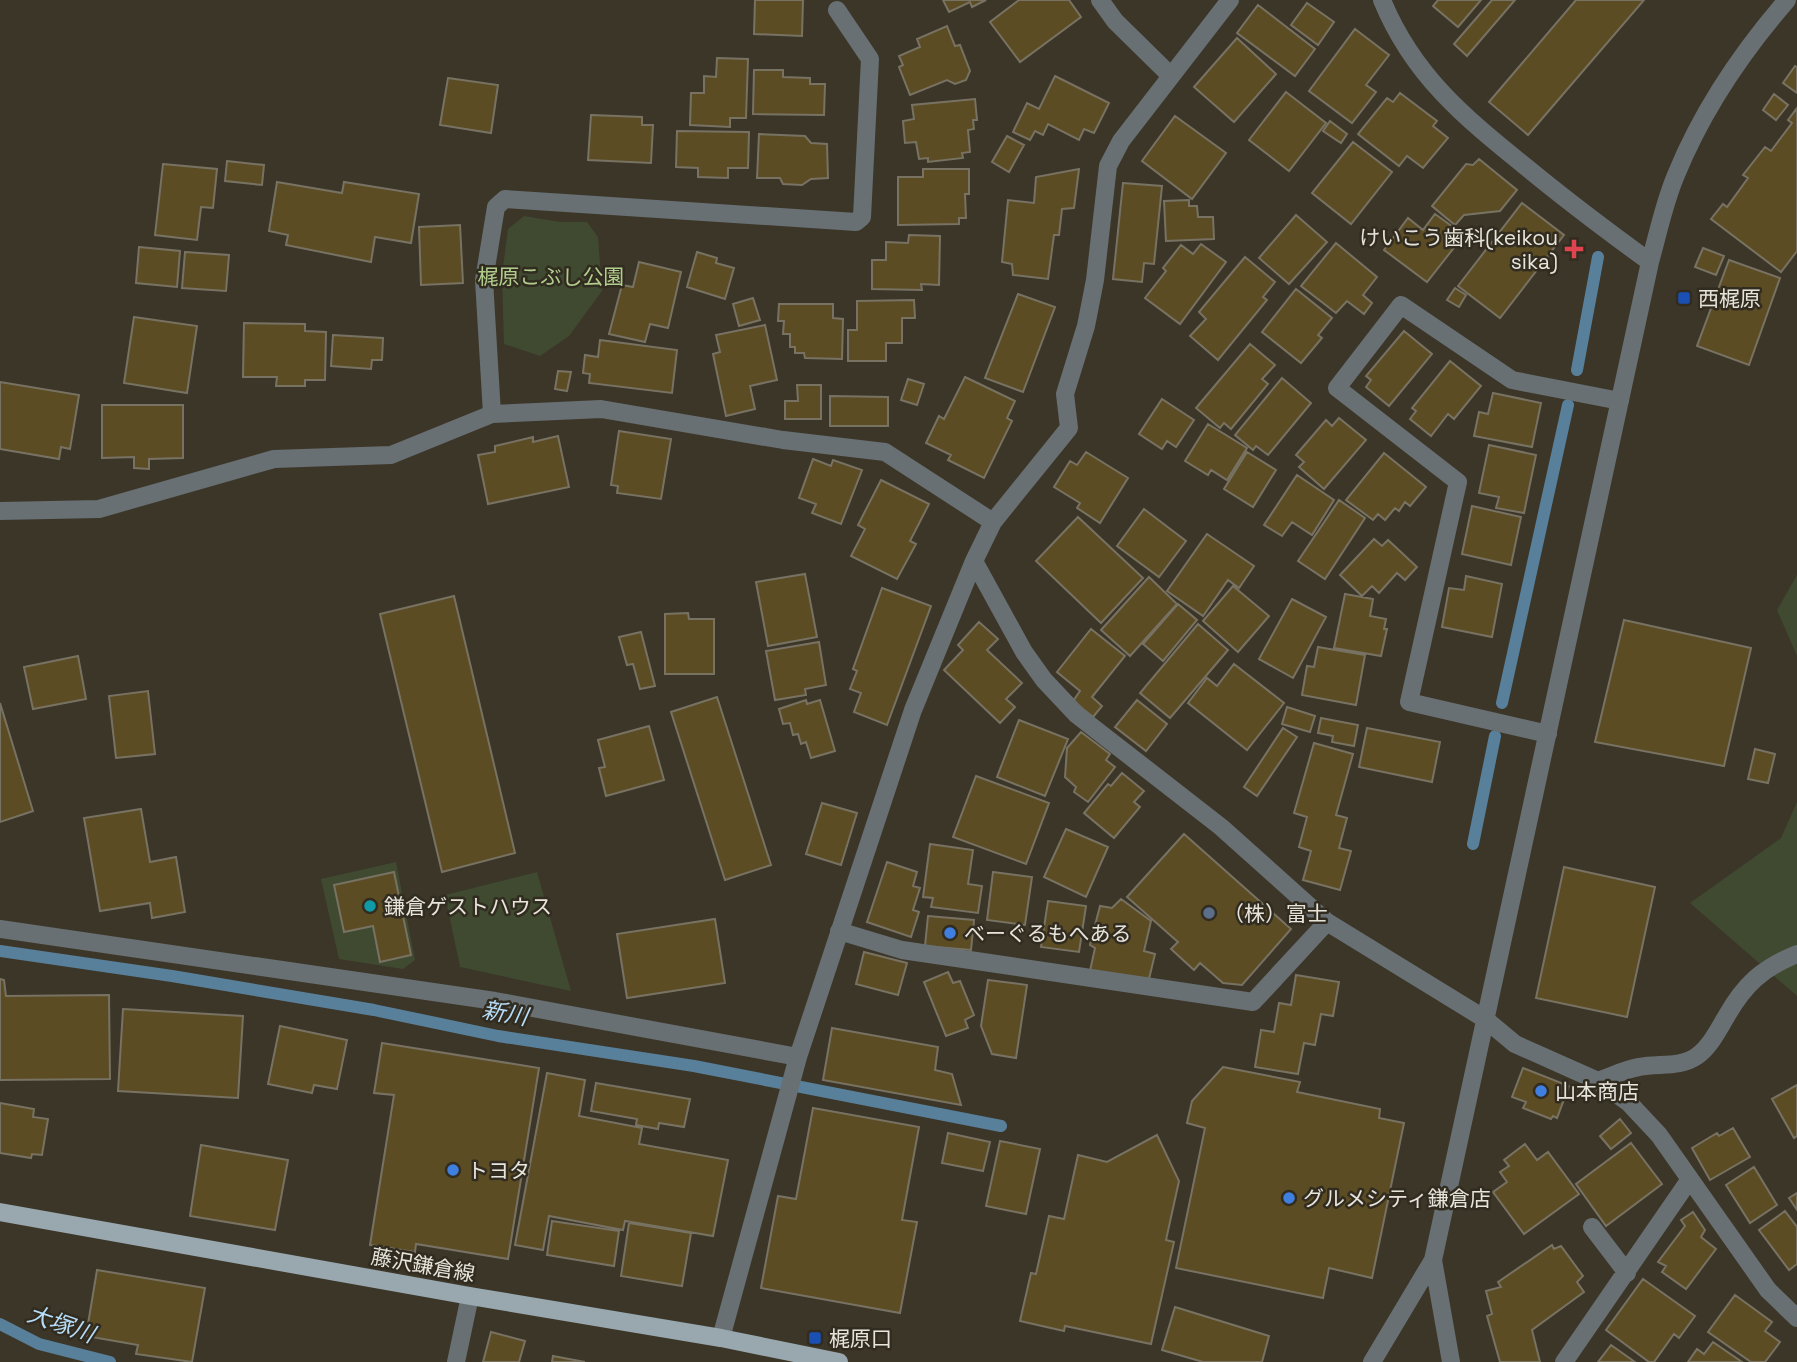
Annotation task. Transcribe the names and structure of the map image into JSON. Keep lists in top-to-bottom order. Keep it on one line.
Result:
{"streets":{"main road":["藤沢鎌倉線"]},"water":["新川","大塚川"],"parks":["梶原こぶし公園"],"places":{"health":["けいこう歯科(keikou sika)"],"transit":["西梶原","梶原口"],"other":["鎌倉ゲストハウス","（株）富士","べーぐるもへある","山本商店","トヨタ","グルメシティ鎌倉店"]}}
